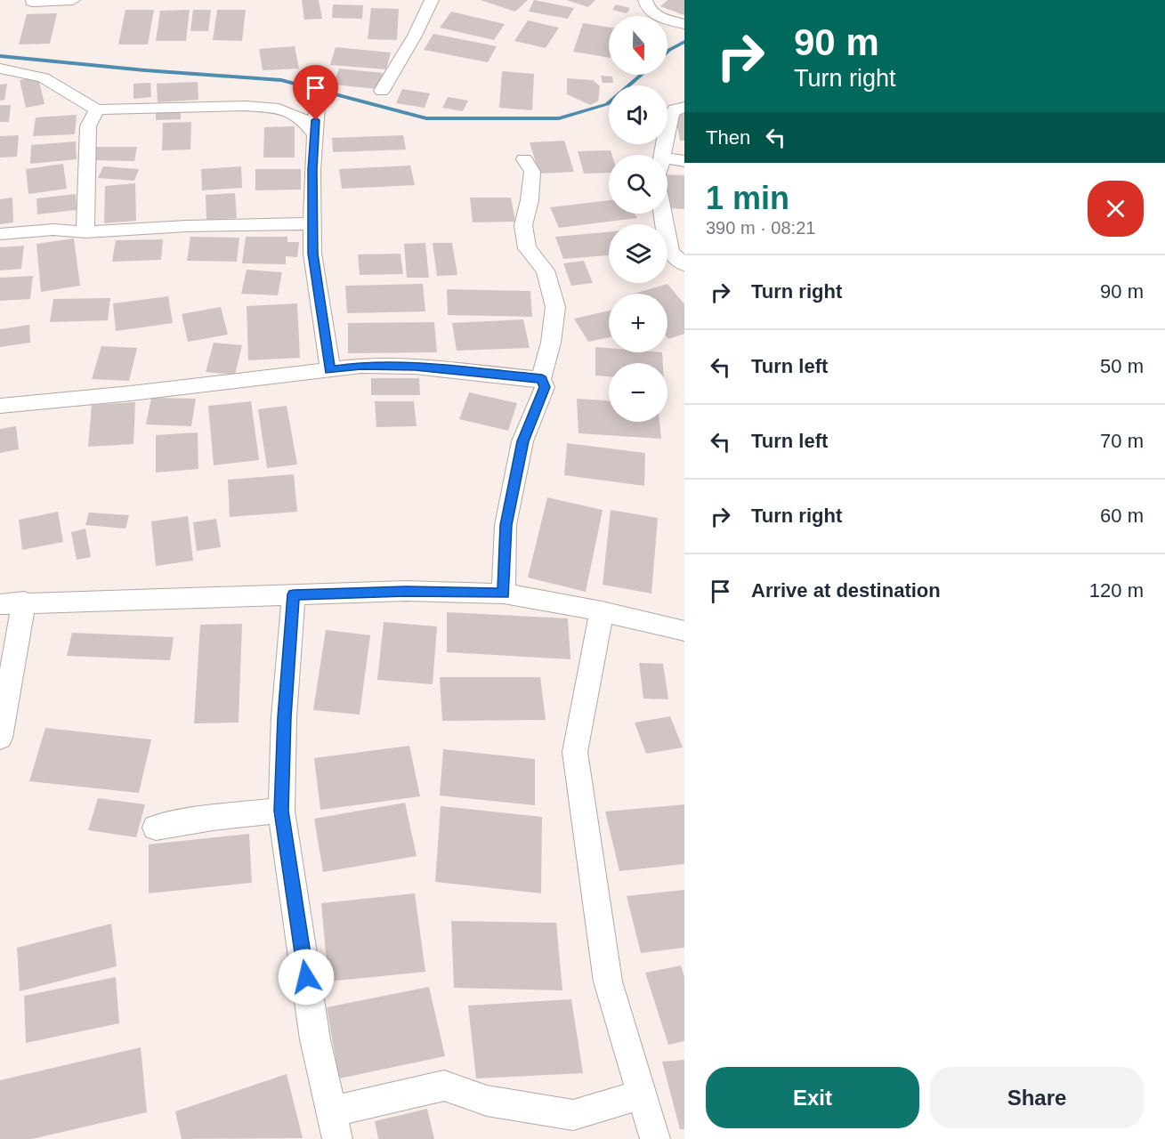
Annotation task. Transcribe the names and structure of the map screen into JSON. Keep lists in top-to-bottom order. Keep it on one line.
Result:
{"north":"bottom","page":{"turn":["90 m","Turn right"],"map_buttons":["+","−"],"then":"Then","heading":["1 min","390 m · 08:21"],"list":[{"name":"Turn right","value":"90 m"},{"name":"Turn left","value":"50 m"},{"name":"Turn left","value":"70 m"},{"name":"Turn right","value":"60 m"},{"name":"Arrive at destination","value":"120 m"}],"buttons":["Exit","Share"]}}
